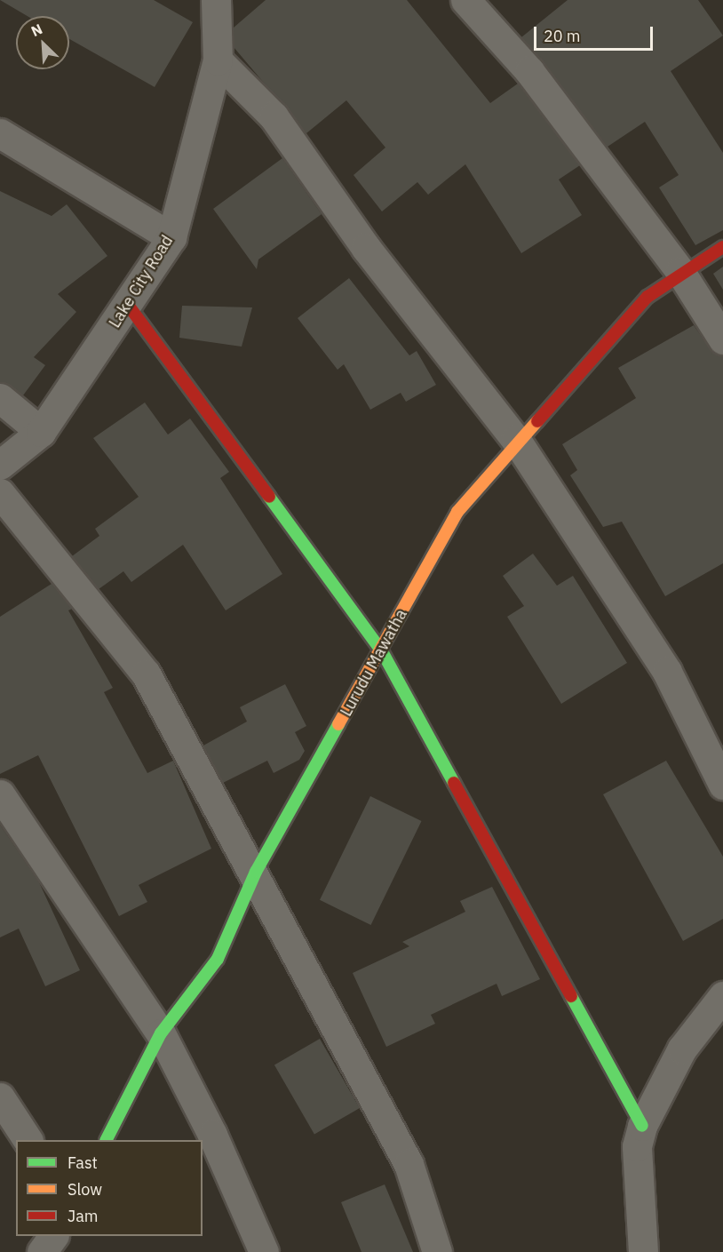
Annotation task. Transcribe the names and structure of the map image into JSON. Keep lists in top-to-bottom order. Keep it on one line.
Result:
{"streets":{"street":["Lake City Road","Lurudu Mawatha"]},"legend":["Fast","Slow","Jam"],"scale_bar":"20 m","north":"top left"}
